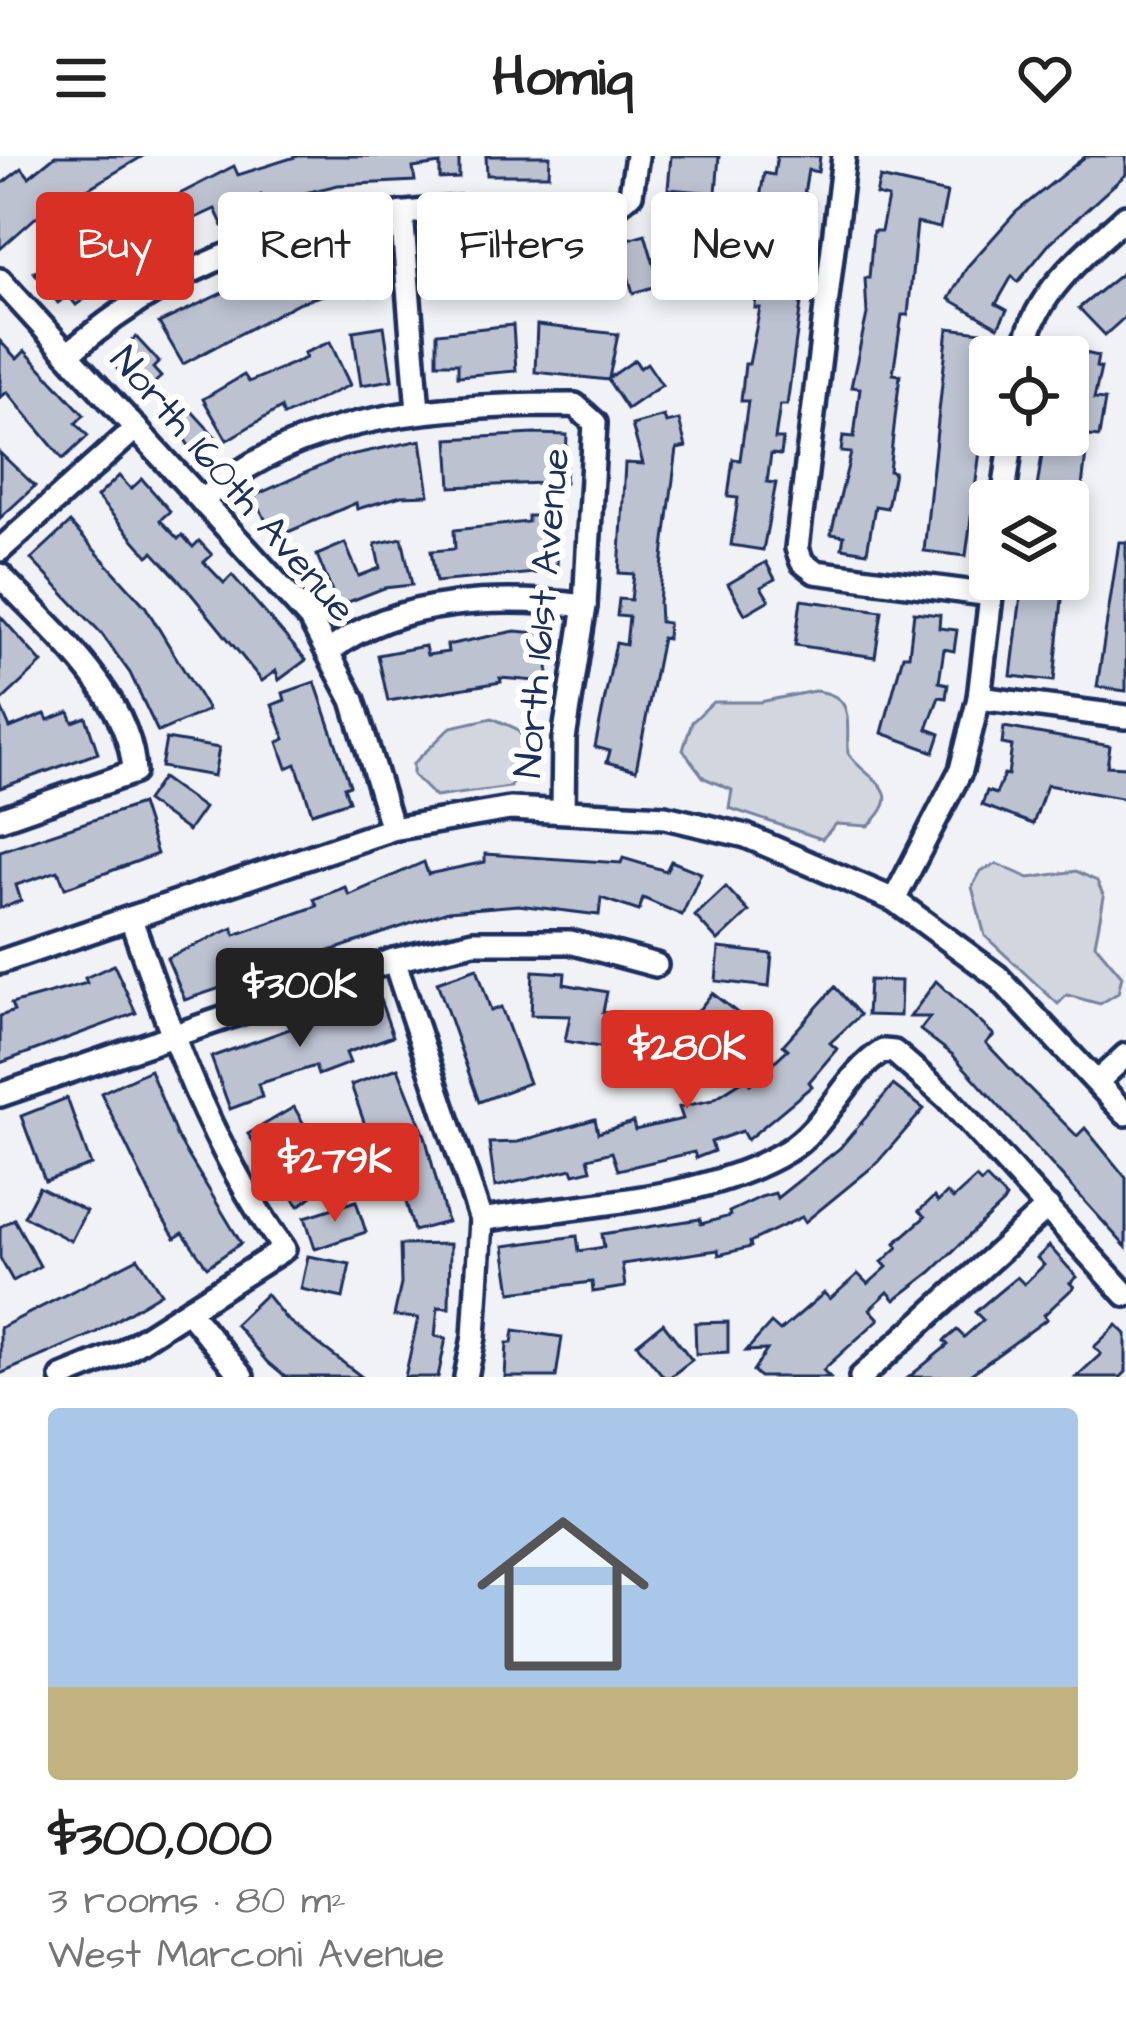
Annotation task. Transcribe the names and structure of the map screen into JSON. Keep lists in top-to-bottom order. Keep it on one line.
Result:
{"streets":{"street":["North 160th Avenue","North 161st Avenue"]},"page":{"header":"Homiq","chip":["Buy","Rent","Filters","New"],"price":["$300K","$280K","$279K"],"list":[{"name":"$300,000","note":"3 rooms · 80 m² · West Marconi Avenue"}]}}
